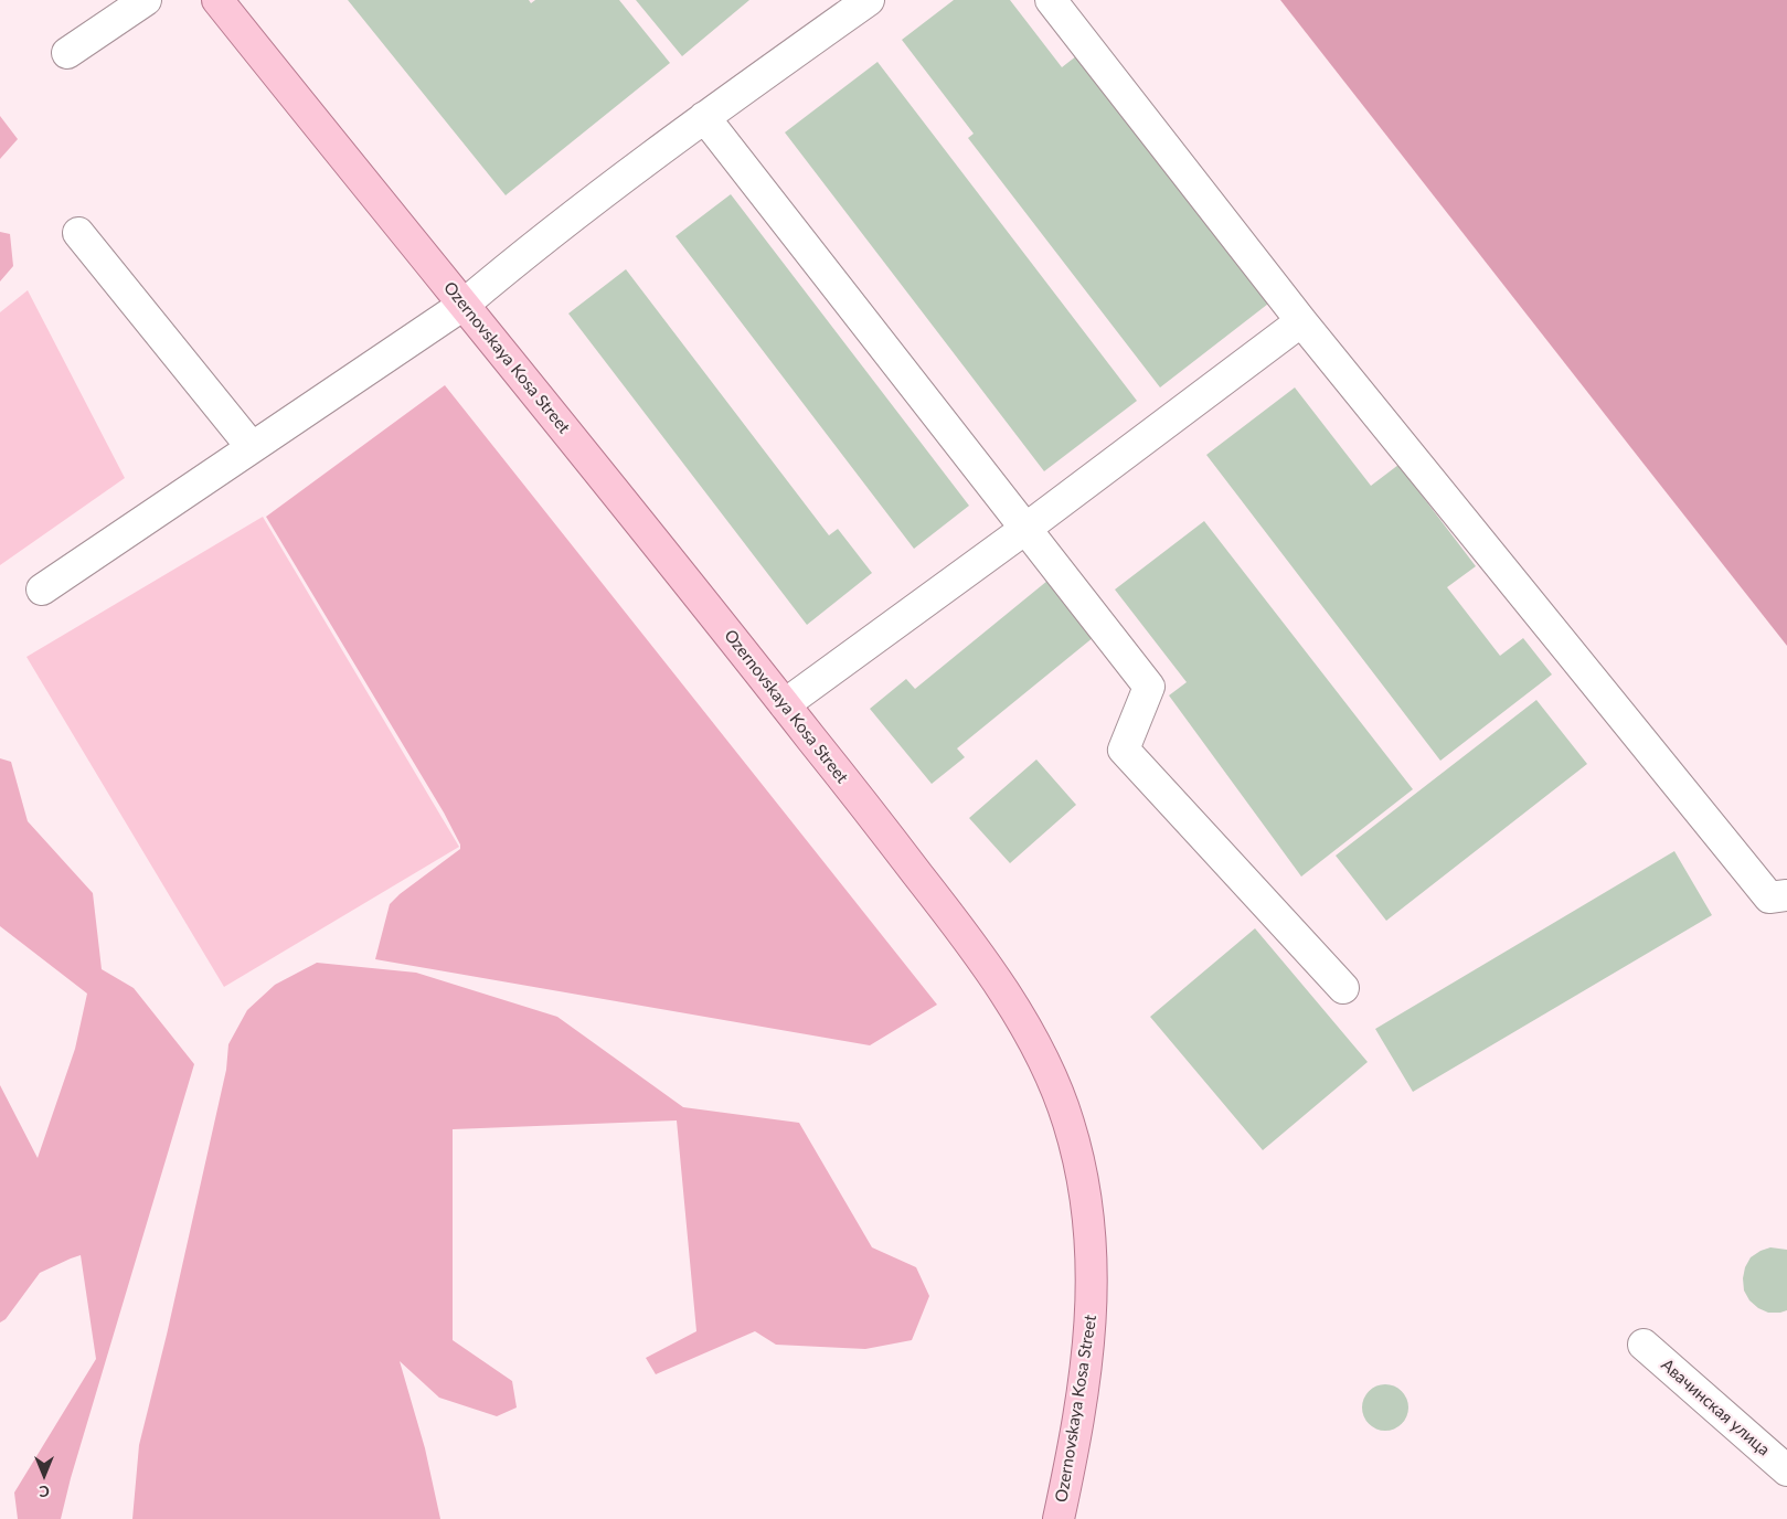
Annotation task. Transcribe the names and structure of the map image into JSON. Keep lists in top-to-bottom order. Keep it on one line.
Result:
{"streets":{"main road":["Ozernovskaya Kosa Street"],"street":["Авачинская улица"]},"north":"bottom"}
